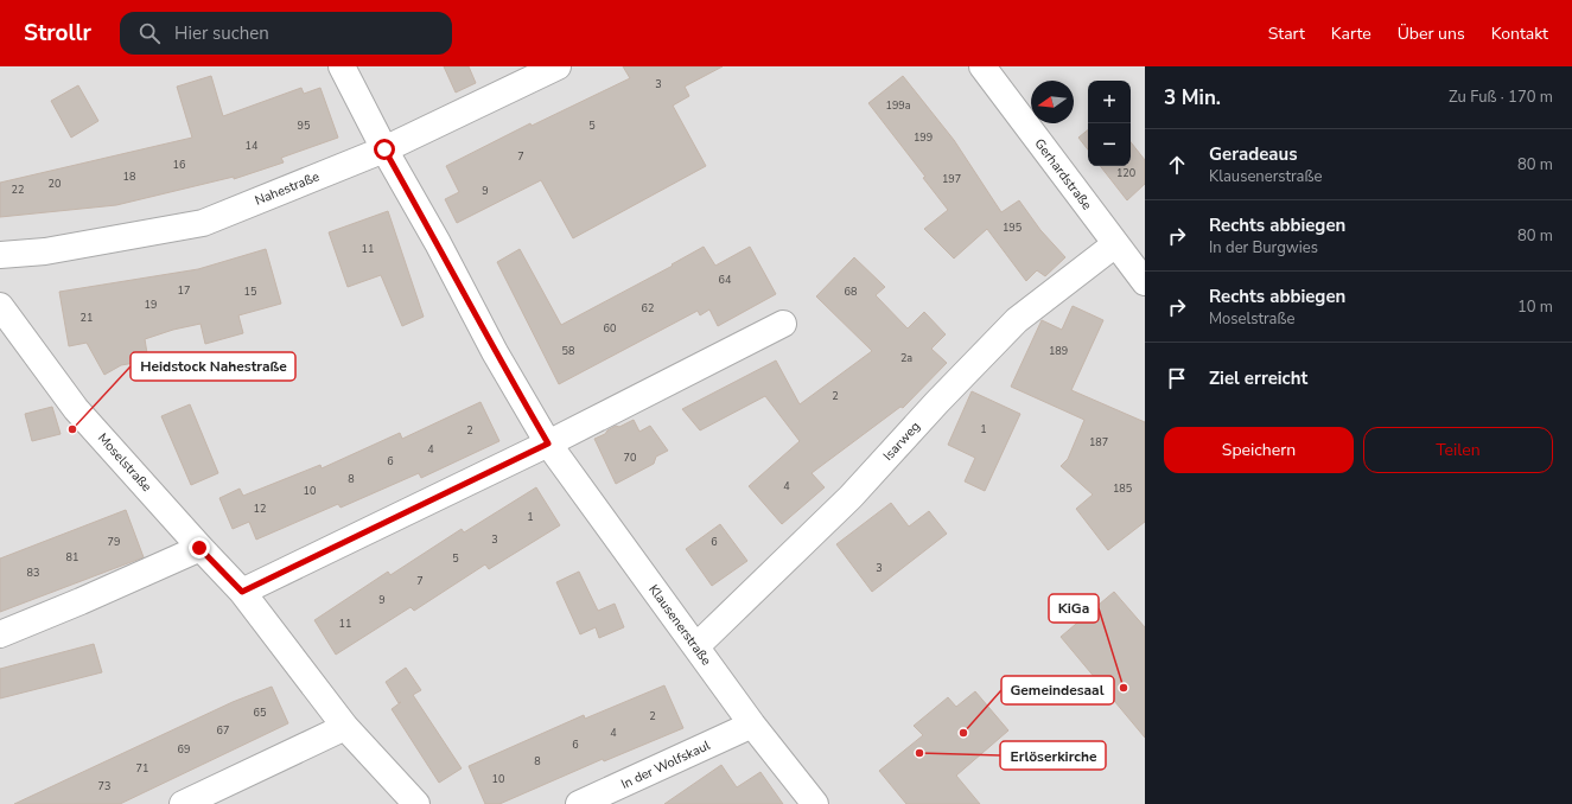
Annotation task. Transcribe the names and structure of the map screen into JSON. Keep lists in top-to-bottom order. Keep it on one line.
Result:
{"streets":{"street":["Gerhardstraße","Nahestraße","Isarweg","Moselstraße","Klausenerstraße","In der Wolfskaul"]},"crossings":[["Gerhardstraße","Isarweg"],["Nahestraße","Klausenerstraße"],["Isarweg","Klausenerstraße"],["Klausenerstraße","In der Wolfskaul"]],"places":["Heidstock Nahestraße","KiGa","Gemeindesaal","Erlöserkirche"],"house_numbers":["3","199a","95","5","199","14","7","16","120","18","197","20","22","9","195","11","64","17","15","68","19","62","21","60","58","189","2a","2","1","2","187","4","70","6","8","4","185","10","12","1","3","79","6","81","5","3","83","7","9","11","65","2","67","4","6","69","8","71","10","73"],"north":"left","page":{"header":"Strollr","search":"Hier suchen","nav":["Start","Karte","Über uns","Kontakt"],"heading":["3 Min.","Zu Fuß · 170 m"],"map_buttons":["+","−"],"list":[["Geradeaus","Klausenerstraße","80 m"],["Rechts abbiegen","In der Burgwies","80 m"],["Rechts abbiegen","Moselstraße","10 m"],"Ziel erreicht"],"buttons":["Speichern","Teilen"]}}
